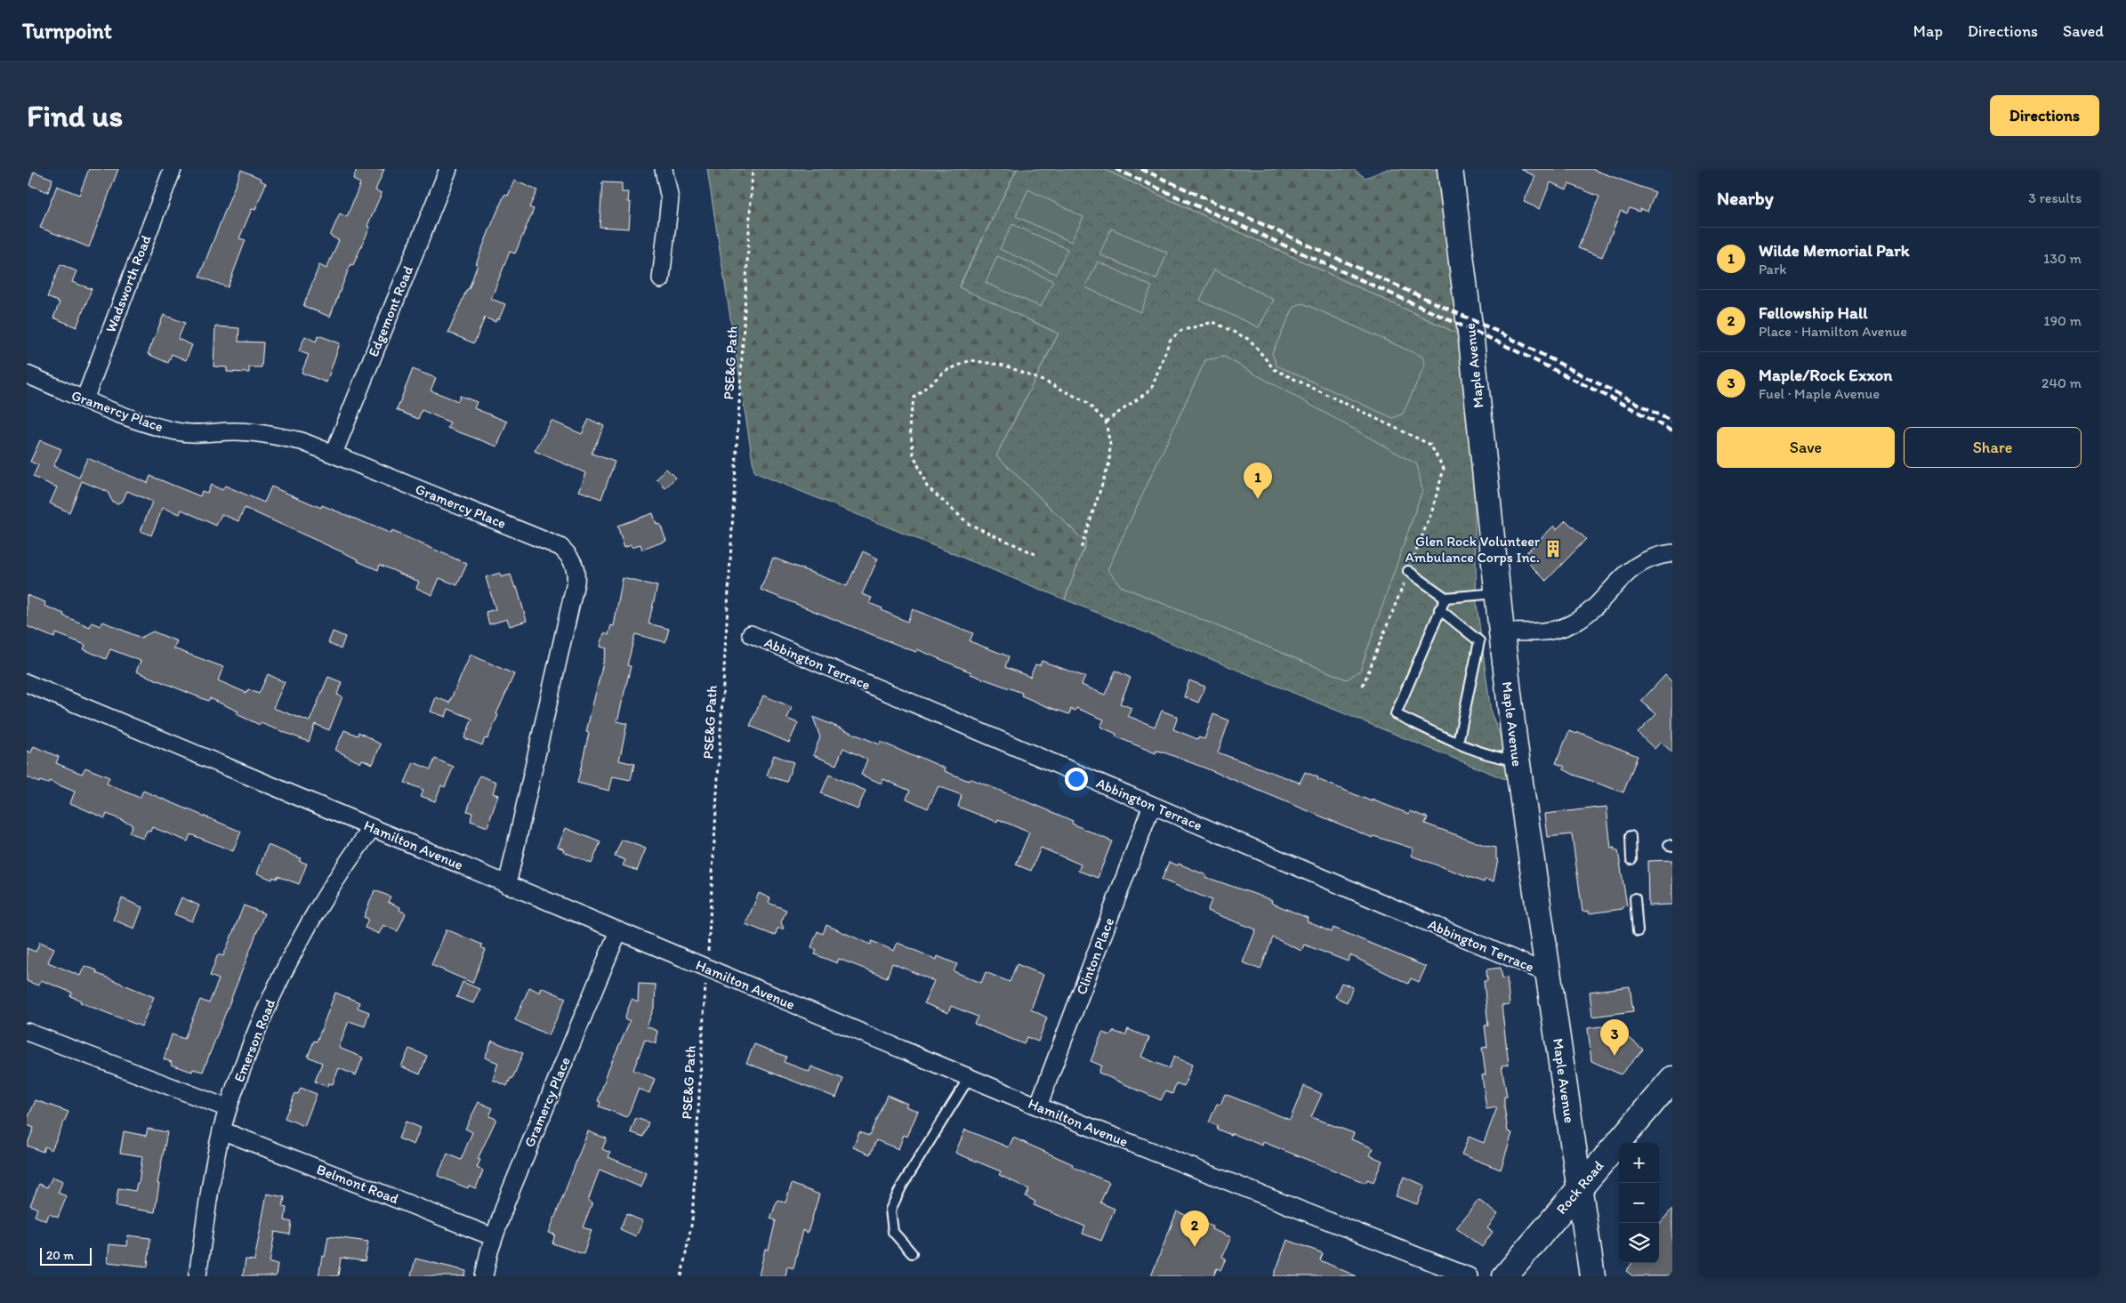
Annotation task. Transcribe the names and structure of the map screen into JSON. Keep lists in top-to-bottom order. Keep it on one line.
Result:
{"streets":{"main road":["Maple Avenue","Rock Road"],"street":["Wadsworth Road","Edgemont Road","Gramercy Place","Abbington Terrace","Hamilton Avenue","Clinton Place","Emerson Road","Belmont Road"],"path":["PSE&G Path"]},"crossings":[["Wadsworth Road","Gramercy Place"],["Edgemont Road","Gramercy Place"],["PSE&G Path","Hamilton Avenue"],["Maple Avenue","Abbington Terrace"],["Maple Avenue","Rock Road"],["Gramercy Place","Hamilton Avenue"],["Gramercy Place","Belmont Road"],["Abbington Terrace","Clinton Place"],["Hamilton Avenue","Clinton Place"],["Hamilton Avenue","Emerson Road"],["Emerson Road","Belmont Road"]],"places":{"building":["Glen Rock Volunteer Ambulance Corps Inc."]},"scale_bar":"20 m","page":{"header":"Turnpoint","nav":["Map","Directions","Saved"],"buttons":["Directions",["Save","Share"]],"title":"Find us","heading":["Nearby","3 results"],"list":[{"mark":"1","name":"Wilde Memorial Park","note":"Park","value":"130 m"},{"mark":"2","name":"Fellowship Hall","note":"Place · Hamilton Avenue","value":"190 m"},{"mark":"3","name":"Maple/Rock Exxon","note":"Fuel · Maple Avenue","value":"240 m"}],"pins":["1","3","2"],"map_buttons":["+","−"],"scale":"20 m"}}
